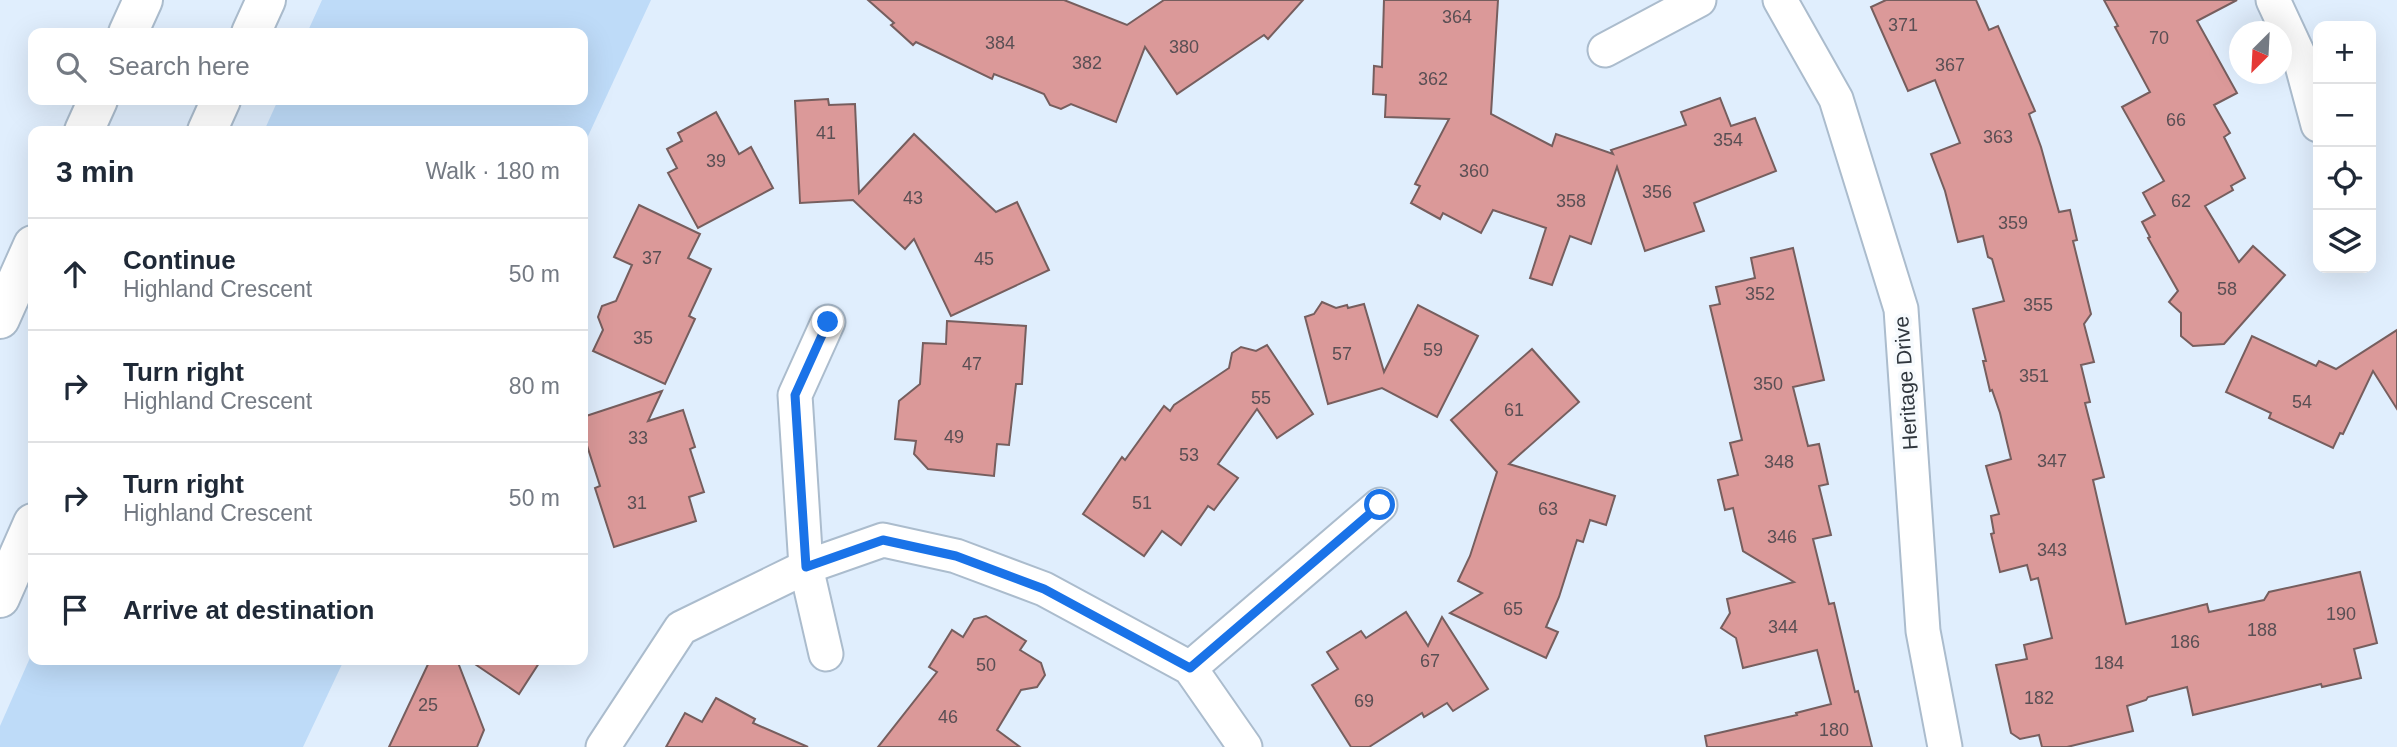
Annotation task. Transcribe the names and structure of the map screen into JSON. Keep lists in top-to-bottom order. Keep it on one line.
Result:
{"streets":{"street":["Heritage Drive"]},"house_numbers":["364","371","70","384","380","382","367","362","66","41","363","354","39","360","356","43","358","62","359","37","45","58","352","355","35","59","57","47","351","350","55","54","61","49","33","53","347","348","31","51","63","346","343","65","190","344","188","186","67","184","50","182","69","25","46","180"],"north":"bottom left","page":{"map_buttons":["+","−"],"search":"Search here","heading":["3 min","Walk · 180 m"],"list":[["Continue","Highland Crescent","50 m"],["Turn right","Highland Crescent","80 m"],["Turn right","Highland Crescent","50 m"],"Arrive at destination"]}}
